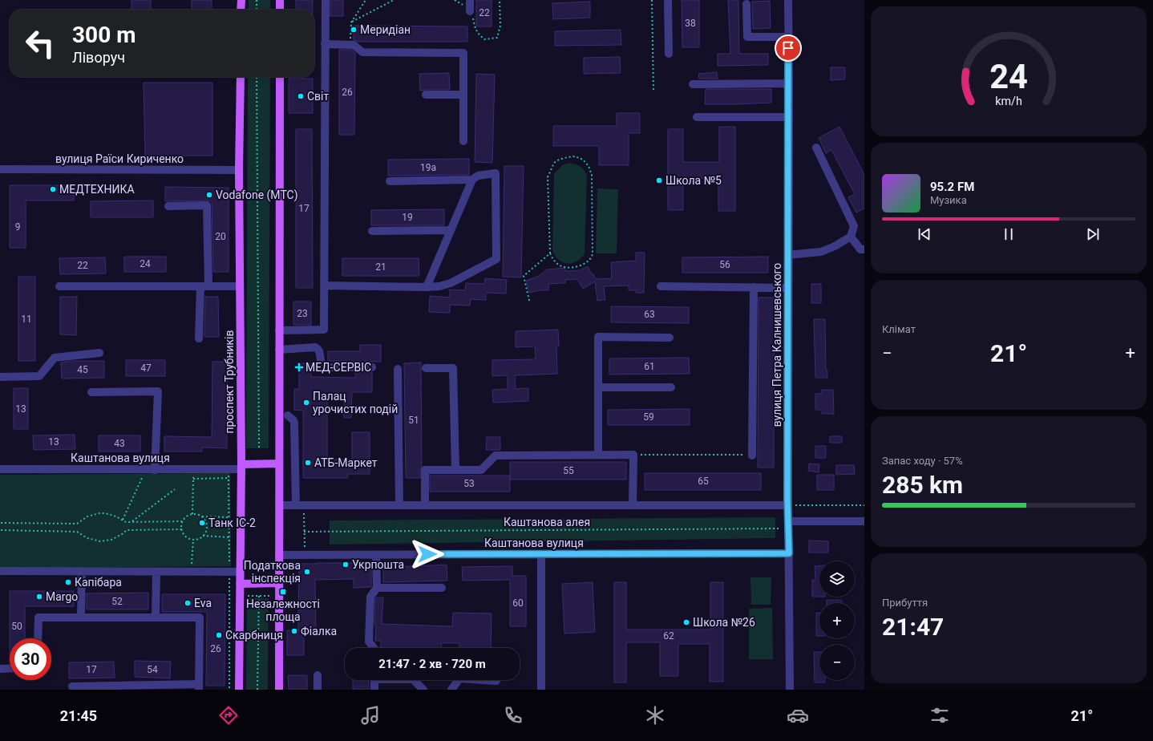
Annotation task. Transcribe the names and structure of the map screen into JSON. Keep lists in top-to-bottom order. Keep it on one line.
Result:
{"streets":{"main road":["проспект Трубників"],"street":["вулиця Раїси Кириченко","вулиця Петра Калнишевського","Каштанова вулиця"],"path":["Каштанова алея"]},"crossings":[["вулиця Раїси Кириченко","проспект Трубників"],["вулиця Петра Калнишевського","Каштанова вулиця"],["вулиця Петра Калнишевського","Каштанова алея"],["проспект Трубників","Каштанова вулиця"]],"places":{"other":["Меридіан","Світ","Школа №5","МЕДТЕХНИКА","Vodafone (МТС)","Палац урочистих подій","АТБ-Маркет","Танк ІС-2","Укрпошта","Податкова інспекція","Капібара","Margo","Eva","Школа №26","Фіалка","Скарбниця"],"health":["МЕД-СЕРВІС"],"transit":["Незалежності площа"]},"house_numbers":["22","38","26","19а","17","19","9","20","24","56","22","21","23","63","11","61","47","45","13","59","51","13","43","55","65","53","52","60","50","62","26","17","54"],"page":{"turn":["300 m","Ліворуч"],"song":["95.2 FM","Музика"],"tile":["Клімат",["Запас ходу · 57%","285 km"],["Прибуття","21:47"]],"heat":["−","21°","+"],"map_buttons":["+","−"],"limit":"30","trip":"21:47 · 2 хв · 720 m","tabs":["21:45","21°"],"gauge":["24","km/h"]}}
